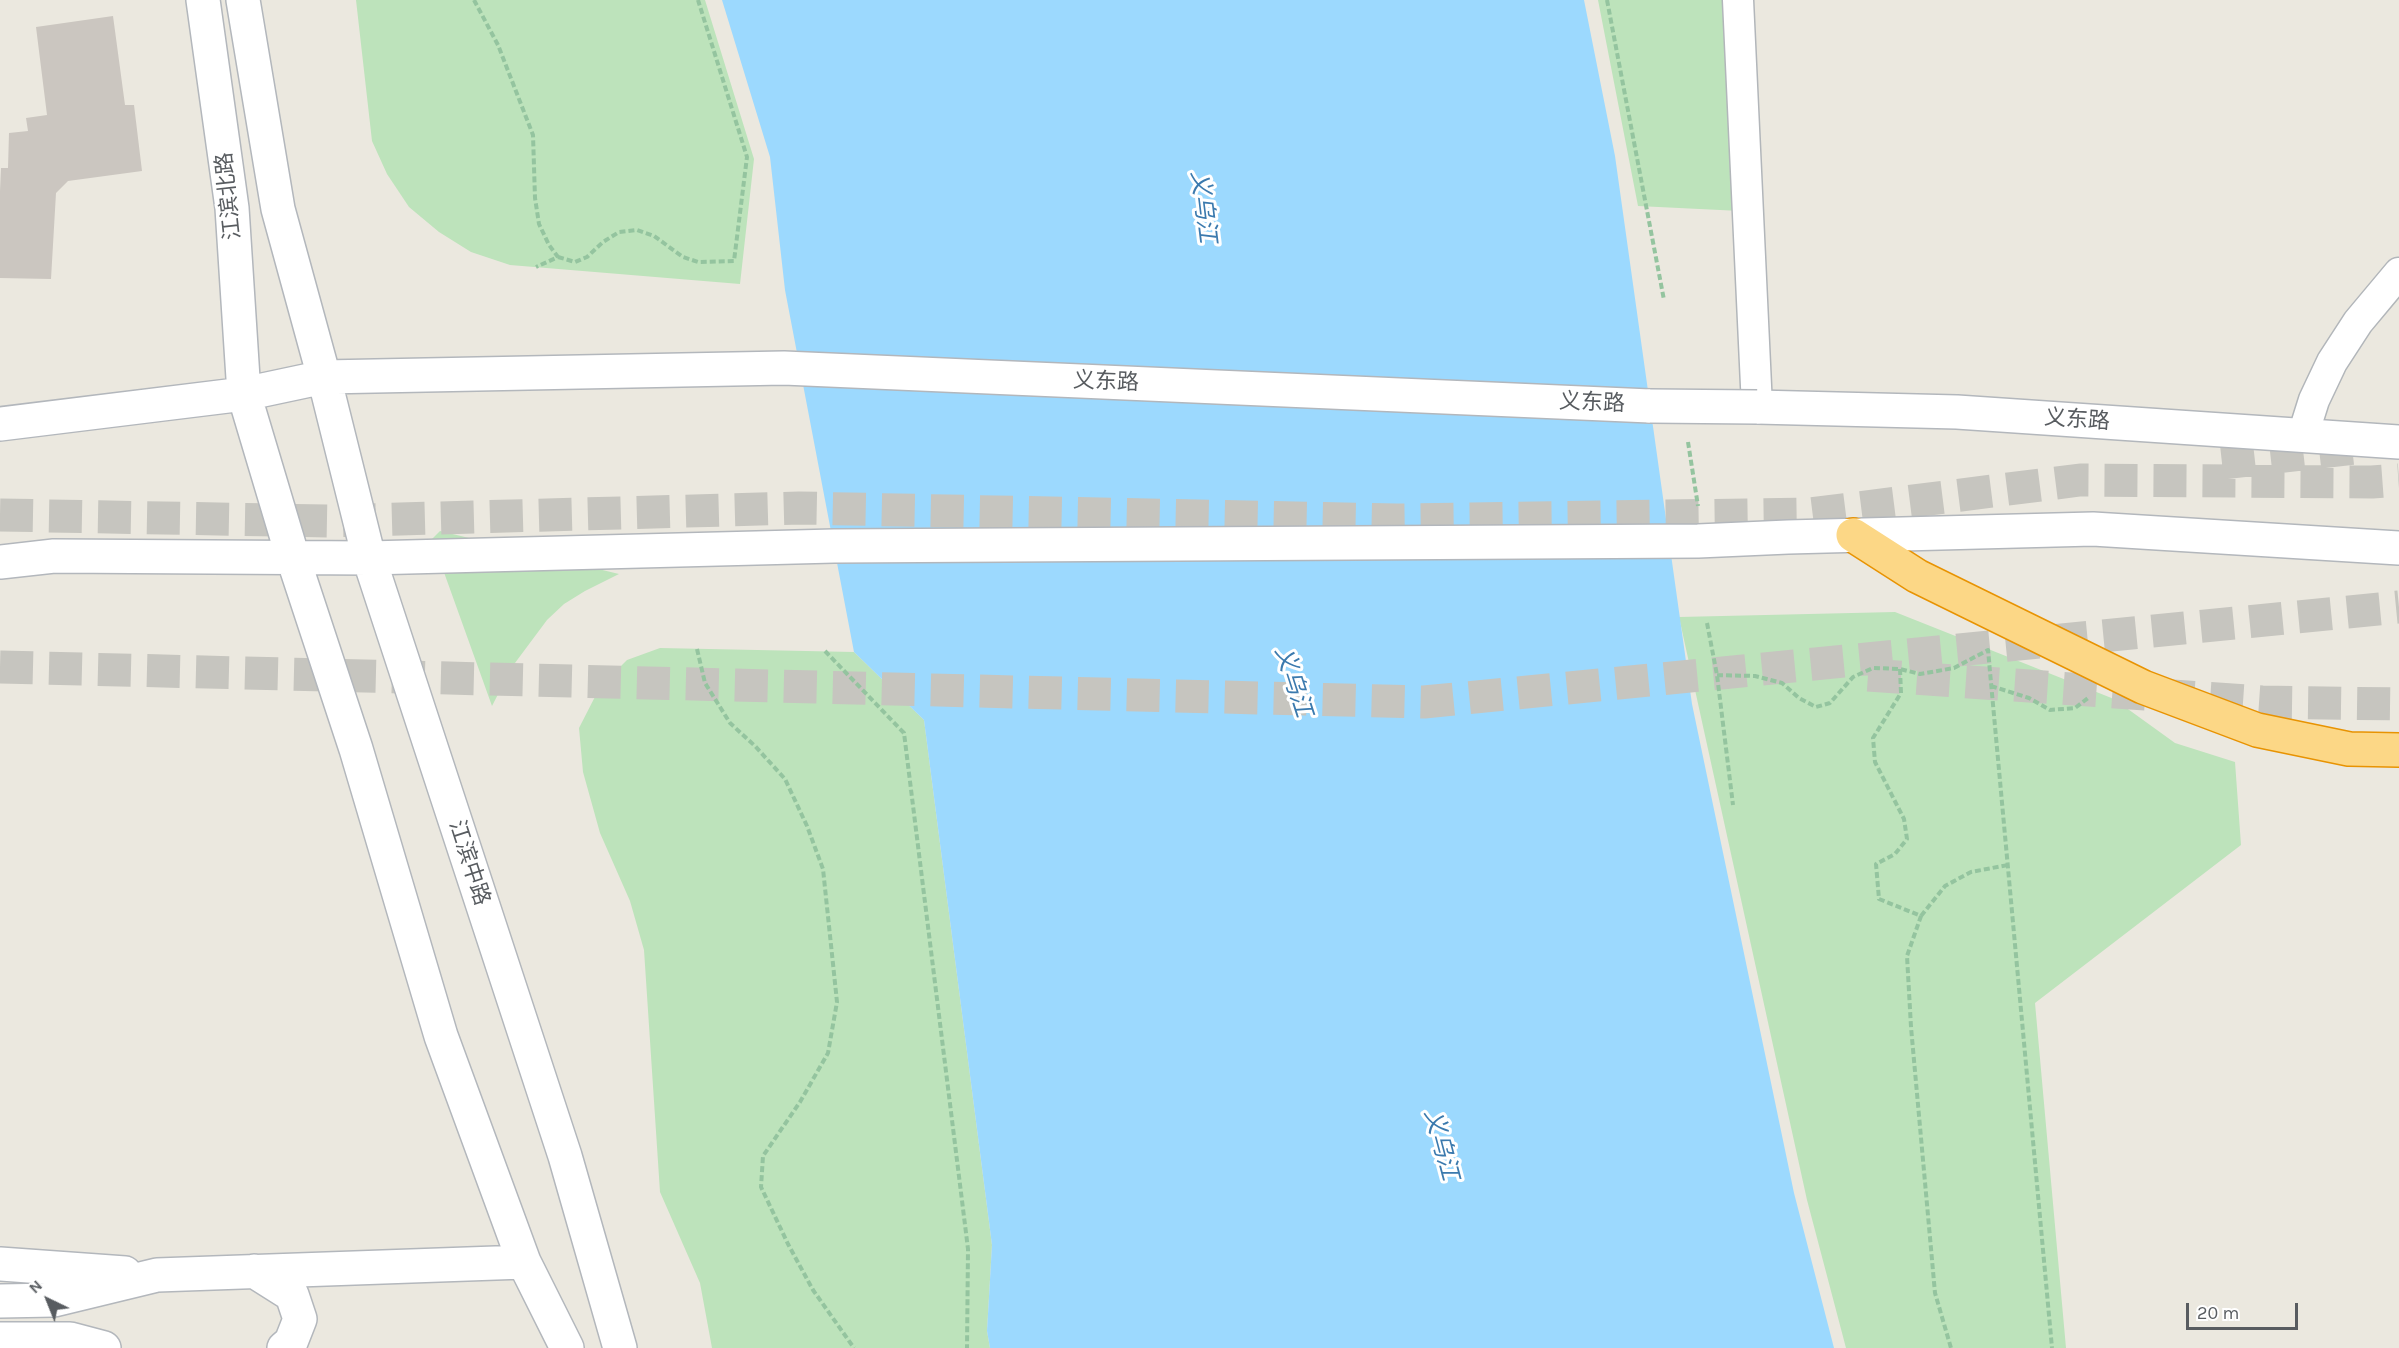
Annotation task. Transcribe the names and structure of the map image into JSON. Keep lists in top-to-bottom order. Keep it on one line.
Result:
{"streets":{"main road":["江滨北路","义东路","江滨中路"]},"crossings":[["江滨北路","义东路"],["江滨北路","江滨中路"],["义东路","江滨中路"]],"water":["义乌江"],"scale_bar":"20 m","north":"top left"}
